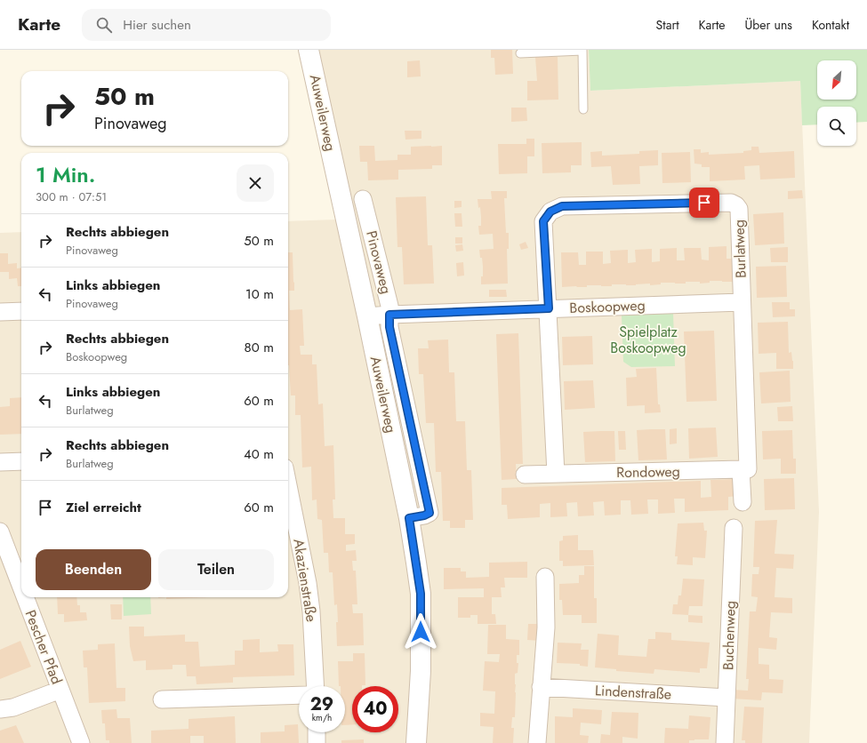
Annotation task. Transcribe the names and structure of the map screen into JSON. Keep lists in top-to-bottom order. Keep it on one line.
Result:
{"streets":{"street":["Auweilerweg","Burlatweg","Pinovaweg","Boskoopweg","Rondoweg","Akazienstraße","Buchenweg","Pescher Pfad","Lindenstraße"]},"crossings":[["Auweilerweg","Pinovaweg"],["Auweilerweg","Boskoopweg"],["Burlatweg","Boskoopweg"],["Pinovaweg","Boskoopweg"],["Buchenweg","Lindenstraße"]],"parks":["Spielplatz Boskoopweg"],"north":"bottom left","page":{"header":"Karte","search":"Hier suchen","nav":["Start","Karte","Über uns","Kontakt"],"turn":["50 m","Pinovaweg"],"heading":["1 Min.","300 m · 07:51"],"list":[{"name":"Rechts abbiegen","note":"Pinovaweg","value":"50 m"},{"name":"Links abbiegen","note":"Pinovaweg","value":"10 m"},{"name":"Rechts abbiegen","note":"Boskoopweg","value":"80 m"},{"name":"Links abbiegen","note":"Burlatweg","value":"60 m"},{"name":"Rechts abbiegen","note":"Burlatweg","value":"40 m"},{"name":"Ziel erreicht","value":"60 m"}],"buttons":["Beenden","Teilen"],"speed":"29 km/h","limit":"40"}}
